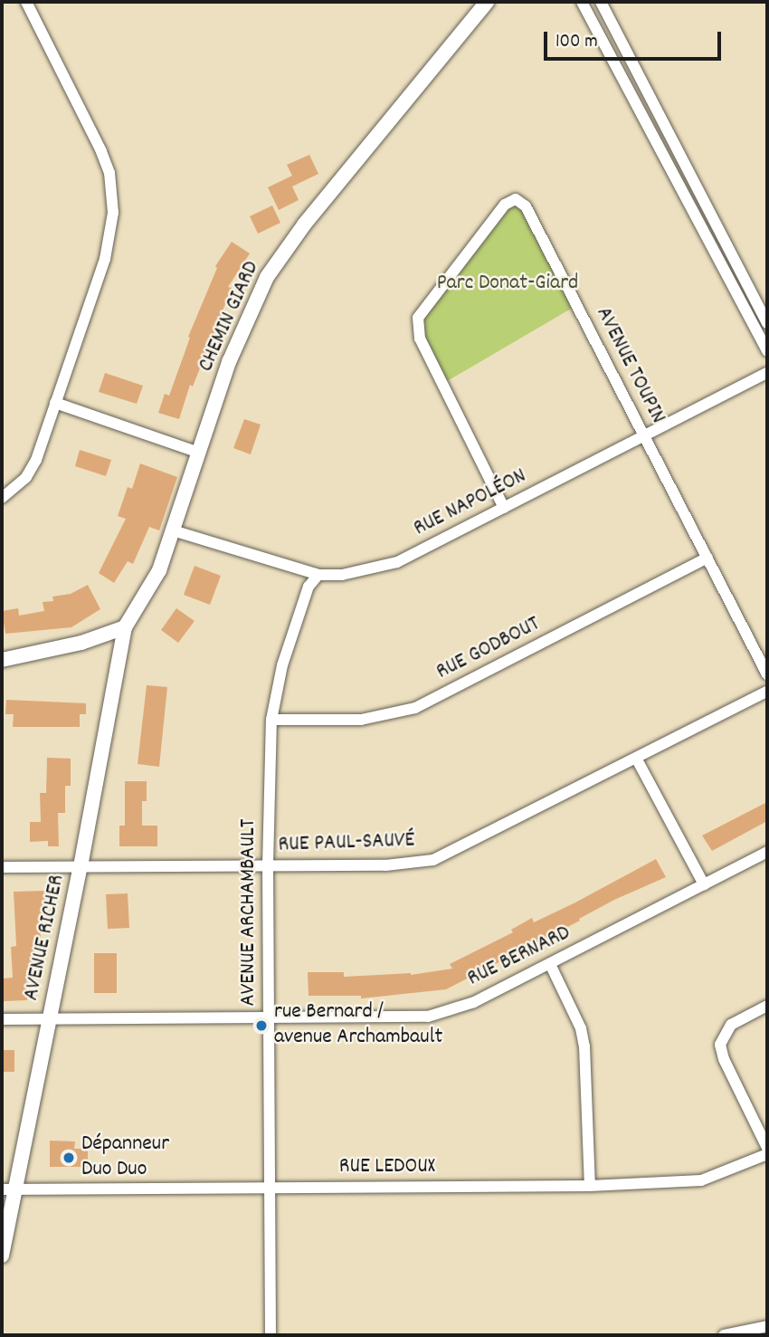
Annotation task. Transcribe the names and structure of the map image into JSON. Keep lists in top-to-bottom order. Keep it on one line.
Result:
{"streets":{"street":["CHEMIN GIARD","AVENUE TOUPIN","RUE NAPOLÉON","RUE GODBOUT","RUE PAUL-SAUVÉ","AVENUE ARCHAMBAULT","AVENUE RICHER","RUE BERNARD","RUE LEDOUX"]},"crossings":[["CHEMIN GIARD","RUE NAPOLÉON"],["CHEMIN GIARD","AVENUE RICHER"],["AVENUE TOUPIN","RUE NAPOLÉON"],["AVENUE TOUPIN","RUE GODBOUT"],["RUE NAPOLÉON","AVENUE ARCHAMBAULT"],["RUE GODBOUT","AVENUE ARCHAMBAULT"],["RUE PAUL-SAUVÉ","AVENUE ARCHAMBAULT"],["RUE PAUL-SAUVÉ","AVENUE RICHER"],["AVENUE ARCHAMBAULT","RUE BERNARD"],["AVENUE ARCHAMBAULT","RUE LEDOUX"],["AVENUE RICHER","RUE BERNARD"],["AVENUE RICHER","RUE LEDOUX"]],"parks":["Parc Donat-Giard"],"places":["rue Bernard / avenue Archambault","Dépanneur Duo Duo"],"scale_bar":"100 m"}
